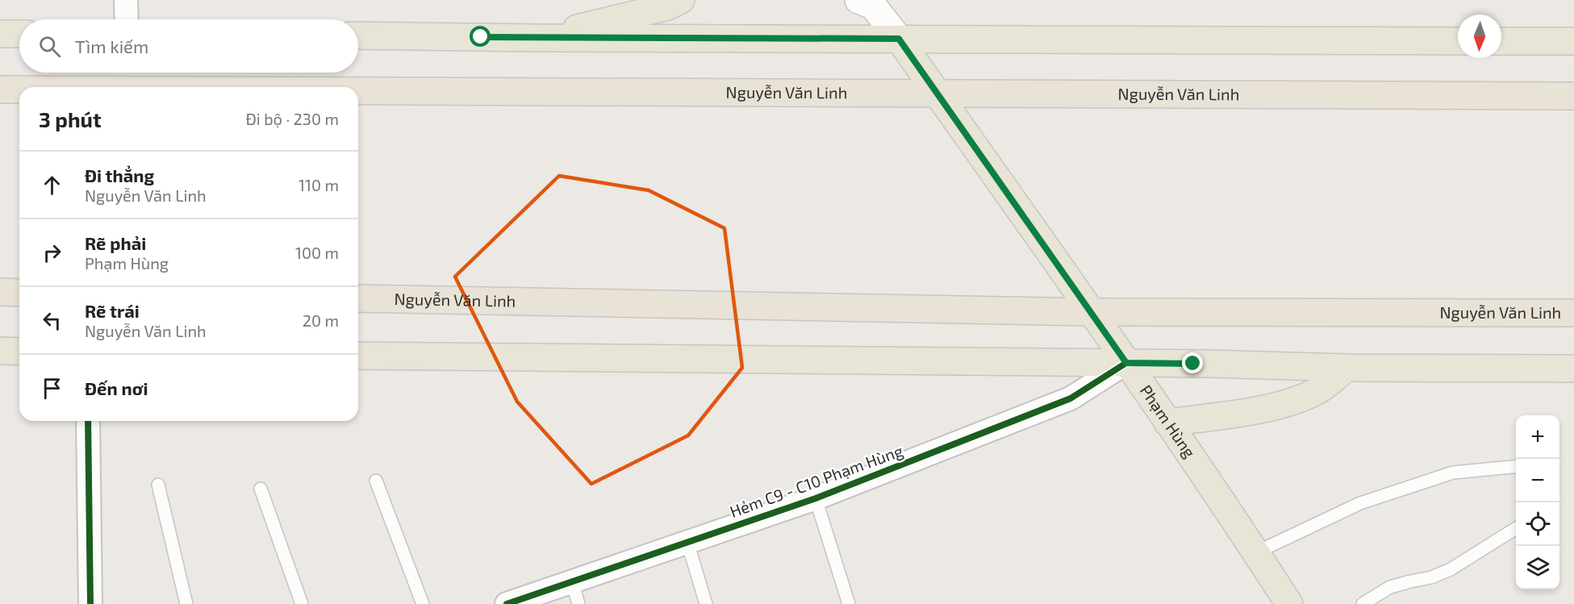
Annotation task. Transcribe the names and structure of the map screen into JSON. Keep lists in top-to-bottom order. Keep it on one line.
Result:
{"streets":{"highway":["Nguyễn Văn Linh"],"main road":["Phạm Hùng"],"street":["Hẻm C9 - C10 Phạm Hùng"]},"crossings":[["Nguyễn Văn Linh","Phạm Hùng"],["Phạm Hùng","Hẻm C9 - C10 Phạm Hùng"]],"north":"bottom","page":{"search":"Tìm kiếm","heading":["3 phút","Đi bộ · 230 m"],"list":[["Đi thẳng","Nguyễn Văn Linh","110 m"],["Rẽ phải","Phạm Hùng","100 m"],["Rẽ trái","Nguyễn Văn Linh","20 m"],"Đến nơi"],"map_buttons":["+","−"]}}
